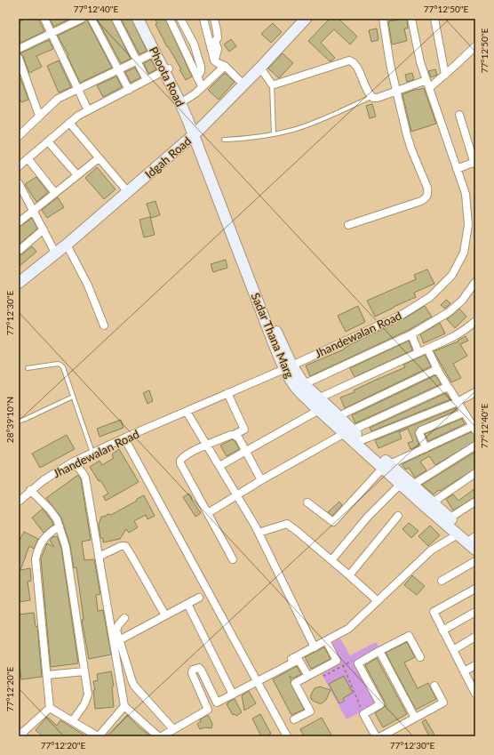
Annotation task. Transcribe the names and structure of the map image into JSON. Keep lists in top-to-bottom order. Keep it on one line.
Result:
{"streets":{"street":["Phoota Road","Idgah Road","Jhandewalan Road","Sadar Thana Marg"]},"crossings":[["Phoota Road","Idgah Road"],["Phoota Road","Sadar Thana Marg"],["Idgah Road","Sadar Thana Marg"],["Jhandewalan Road","Sadar Thana Marg"]],"coordinates":["77°12'40\"E","77°12'50\"E","77°12'30\"E","28°39'10\"N","77°12'20\"E"]}
